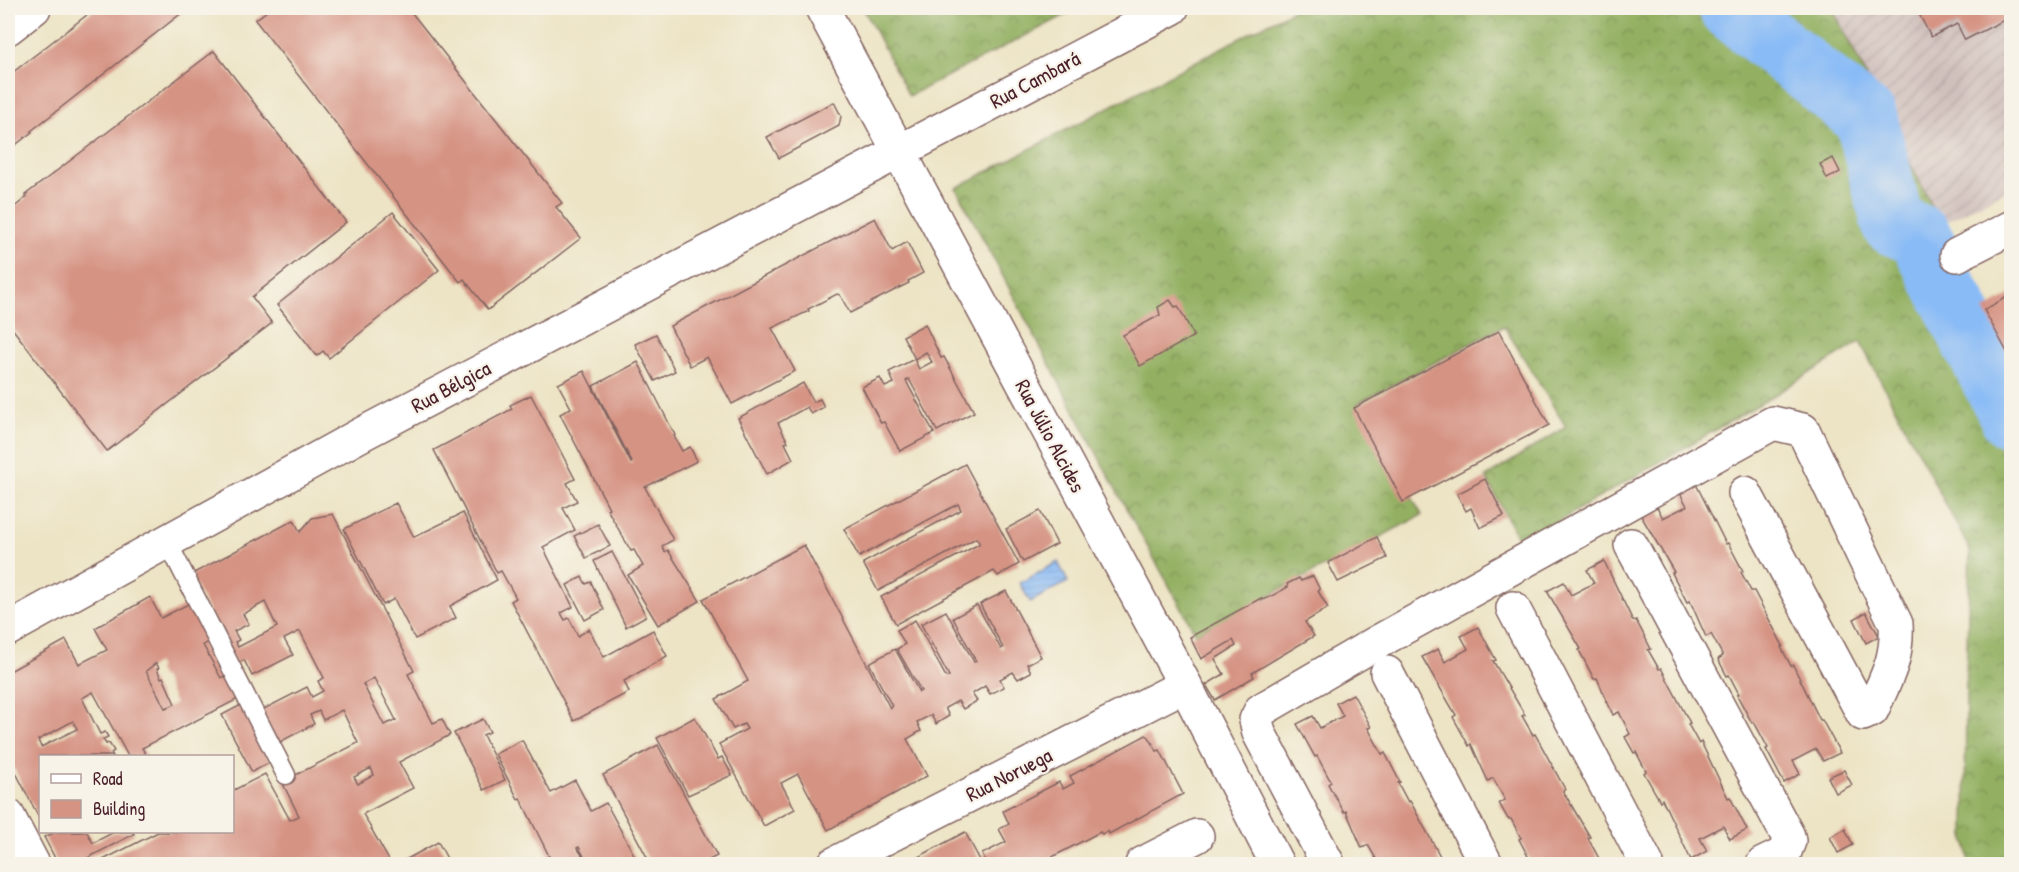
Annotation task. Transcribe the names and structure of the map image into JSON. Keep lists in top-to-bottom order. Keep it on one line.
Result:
{"streets":{"street":["Rua Cambará","Rua Bélgica","Rua Júlio Alcides","Rua Noruega"]},"crossings":[["Rua Cambará","Rua Bélgica"],["Rua Cambará","Rua Júlio Alcides"],["Rua Bélgica","Rua Júlio Alcides"],["Rua Júlio Alcides","Rua Noruega"]],"legend":["Road","Building"]}
